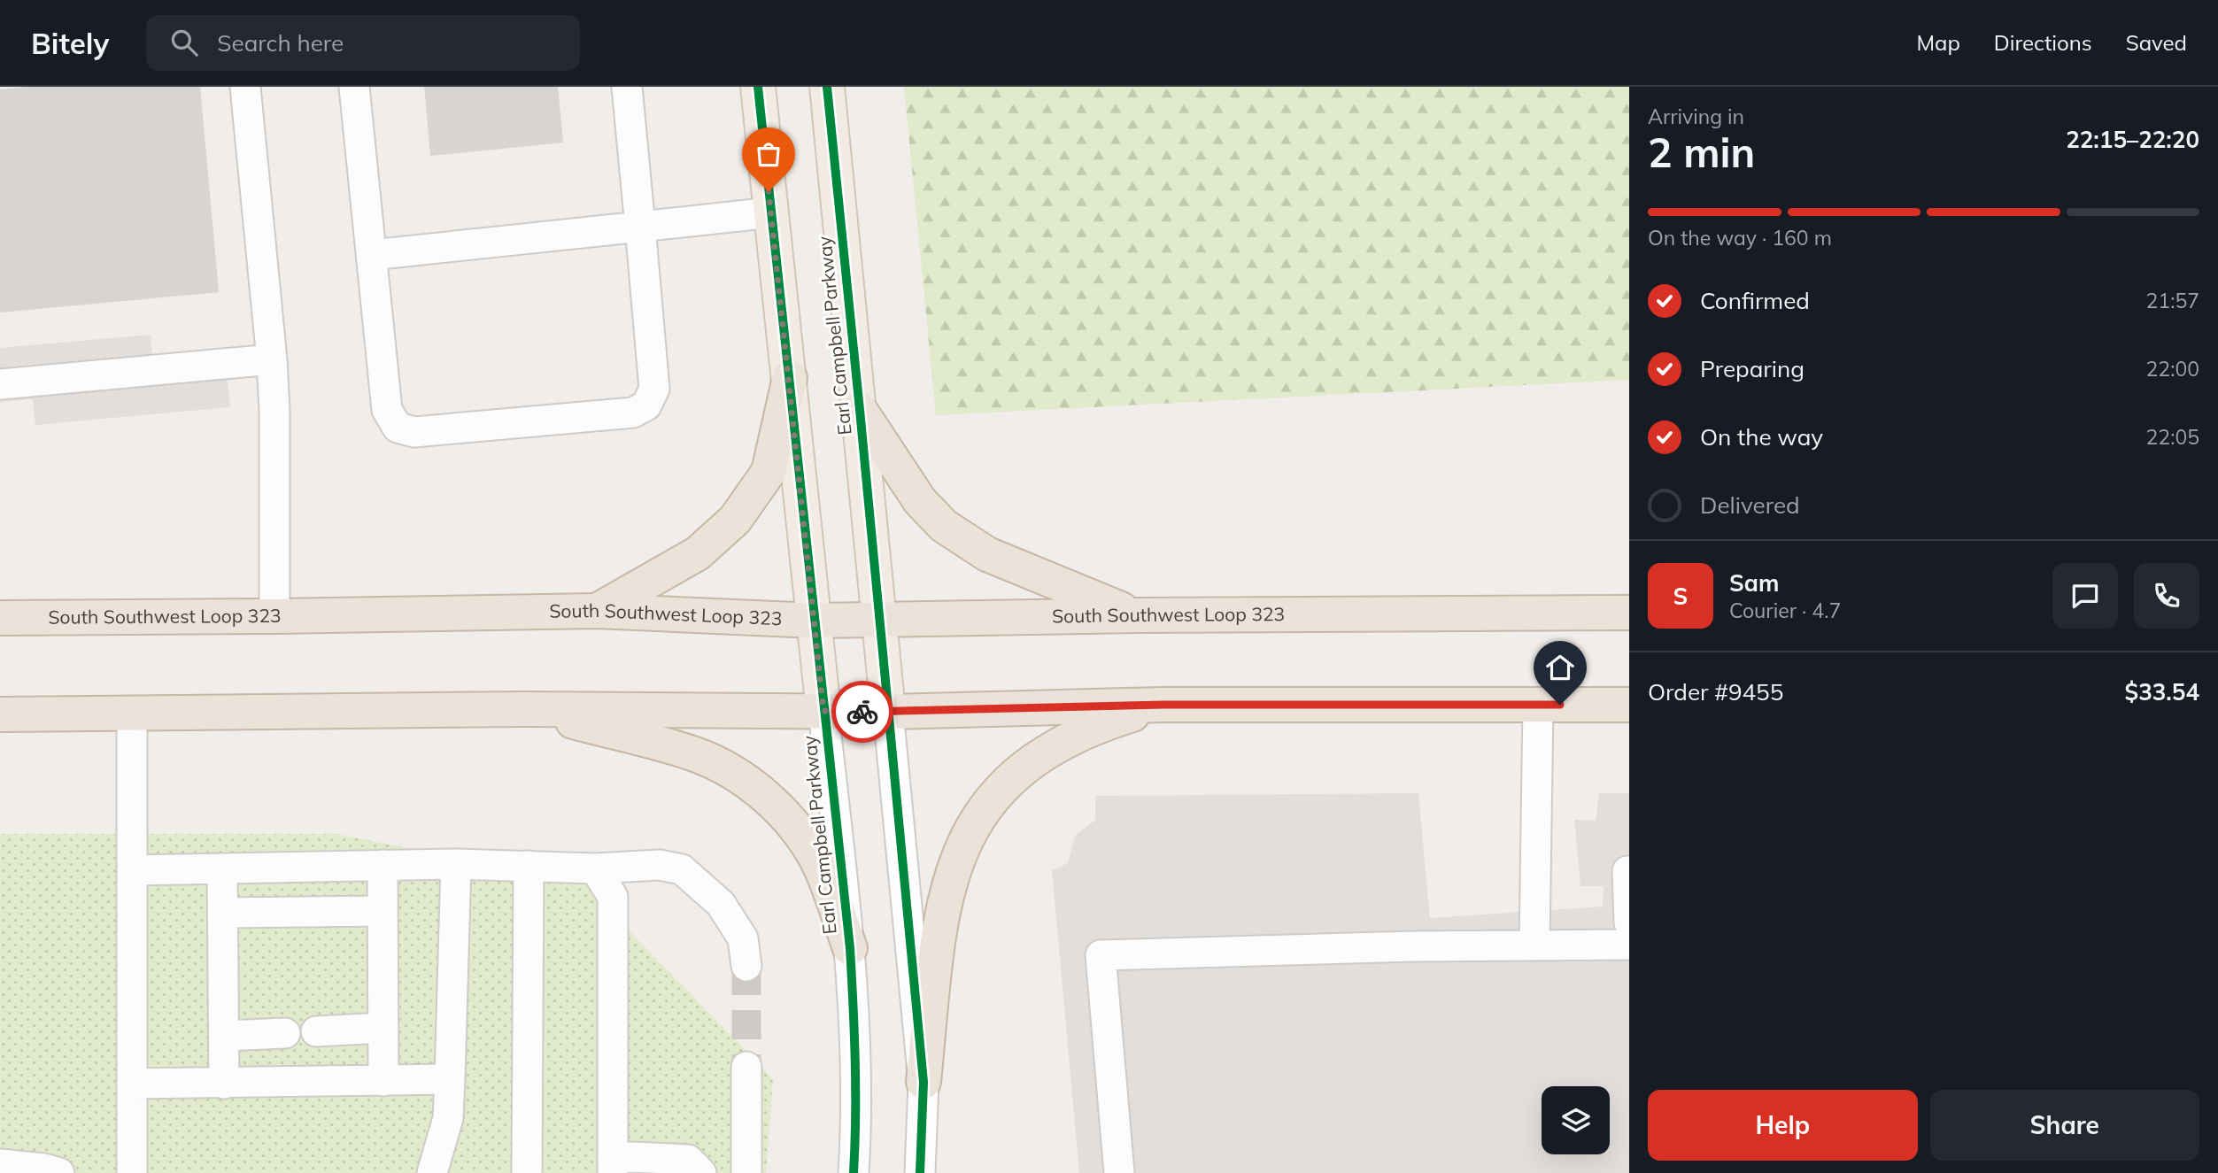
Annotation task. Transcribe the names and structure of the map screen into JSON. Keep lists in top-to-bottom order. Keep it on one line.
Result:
{"streets":{"highway":["South Southwest Loop 323"],"main road":["Earl Campbell Parkway"]},"crossings":[["Earl Campbell Parkway","South Southwest Loop 323"]],"page":{"header":"Bitely","search":"Search here","nav":["Map","Directions","Saved"],"heading":["2 min","Arriving in","22:15–22:20"],"panel":["Sam","Courier · 4.7","Order #9455","$33.54"],"bar":"On the way · 160 m","list":[["Confirmed","21:57"],["Preparing","22:00"],["On the way","22:05"],"Delivered"],"round":"S","buttons":["Help","Share"]}}
